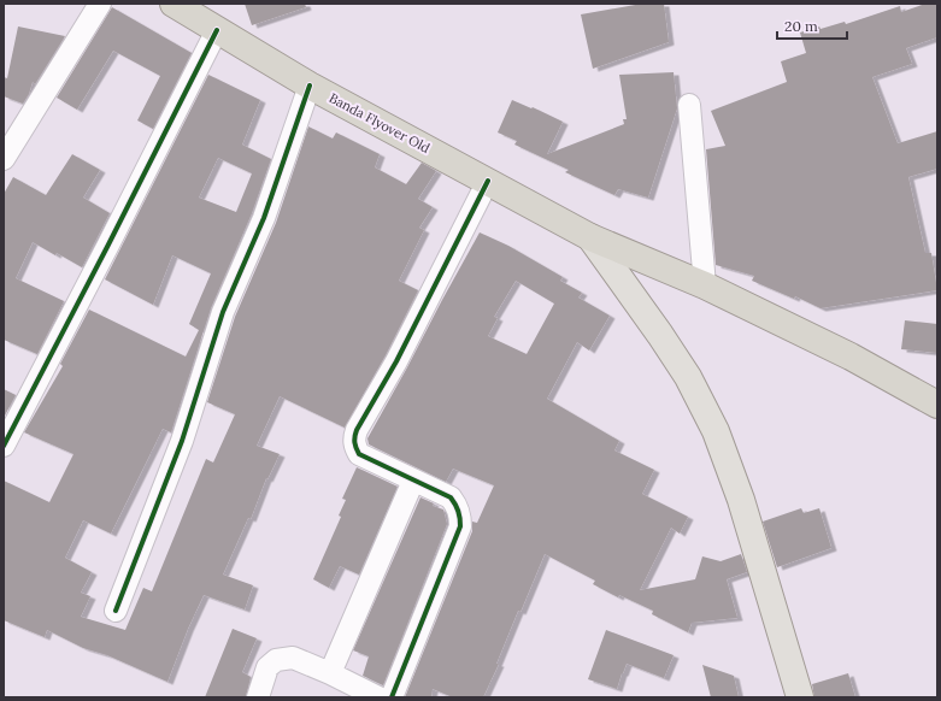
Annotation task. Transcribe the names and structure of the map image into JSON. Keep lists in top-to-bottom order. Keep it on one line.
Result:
{"streets":{"highway":["Banda Flyover Old"]},"scale_bar":"20 m"}
